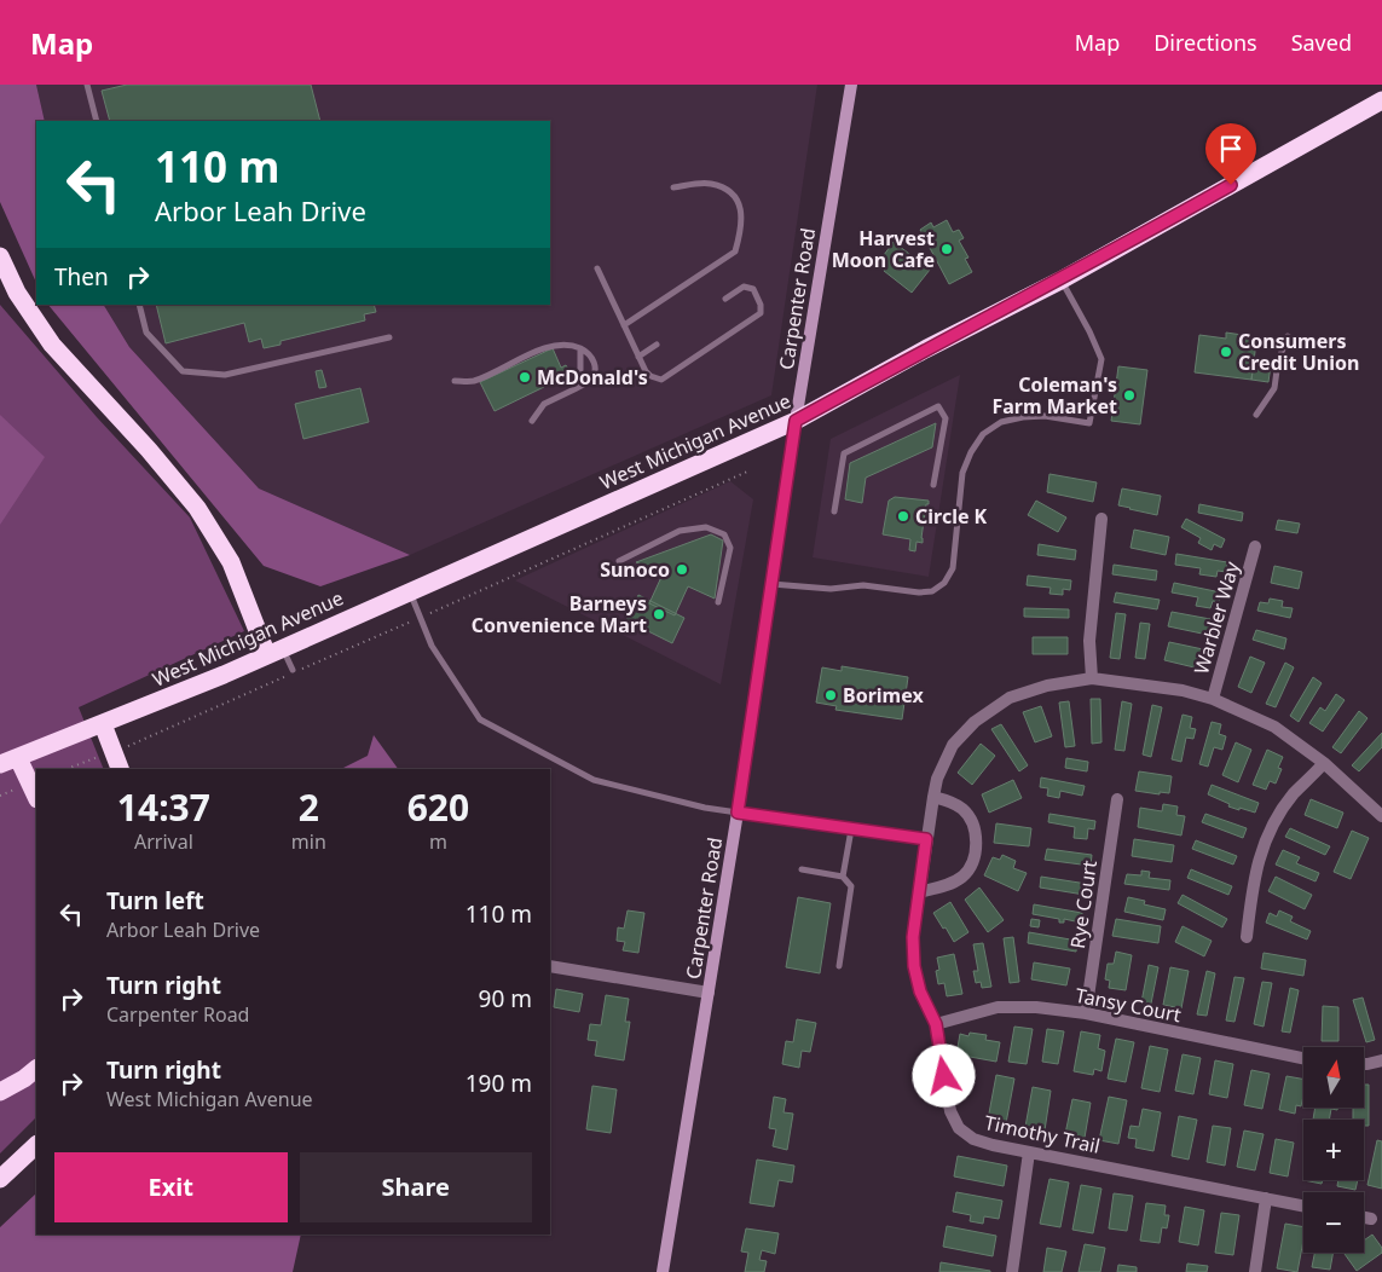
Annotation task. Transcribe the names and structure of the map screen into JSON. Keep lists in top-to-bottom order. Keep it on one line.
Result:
{"streets":{"highway":["West Michigan Avenue"],"main road":["Carpenter Road"],"street":["Warbler Way","Rye Court","Tansy Court","Timothy Trail"]},"crossings":[["Carpenter Road","West Michigan Avenue"],["Warbler Way","Timothy Trail"],["Rye Court","Tansy Court"],["Tansy Court","Timothy Trail"]],"places":["Harvest Moon Cafe","Consumers Credit Union","McDonald's","Coleman's Farm Market","Circle K","Sunoco","Barneys Convenience Mart","Borimex"],"north":"top","page":{"header":"Map","nav":["Map","Directions","Saved"],"turn":["110 m","Arbor Leah Drive"],"then":"Then","eta":["14:37","Arrival","2","min","620","m"],"list":[{"name":"Turn left","note":"Arbor Leah Drive","value":"110 m"},{"name":"Turn right","note":"Carpenter Road","value":"90 m"},{"name":"Turn right","note":"West Michigan Avenue","value":"190 m"}],"map_buttons":["+","−"],"buttons":["Exit","Share"]}}
